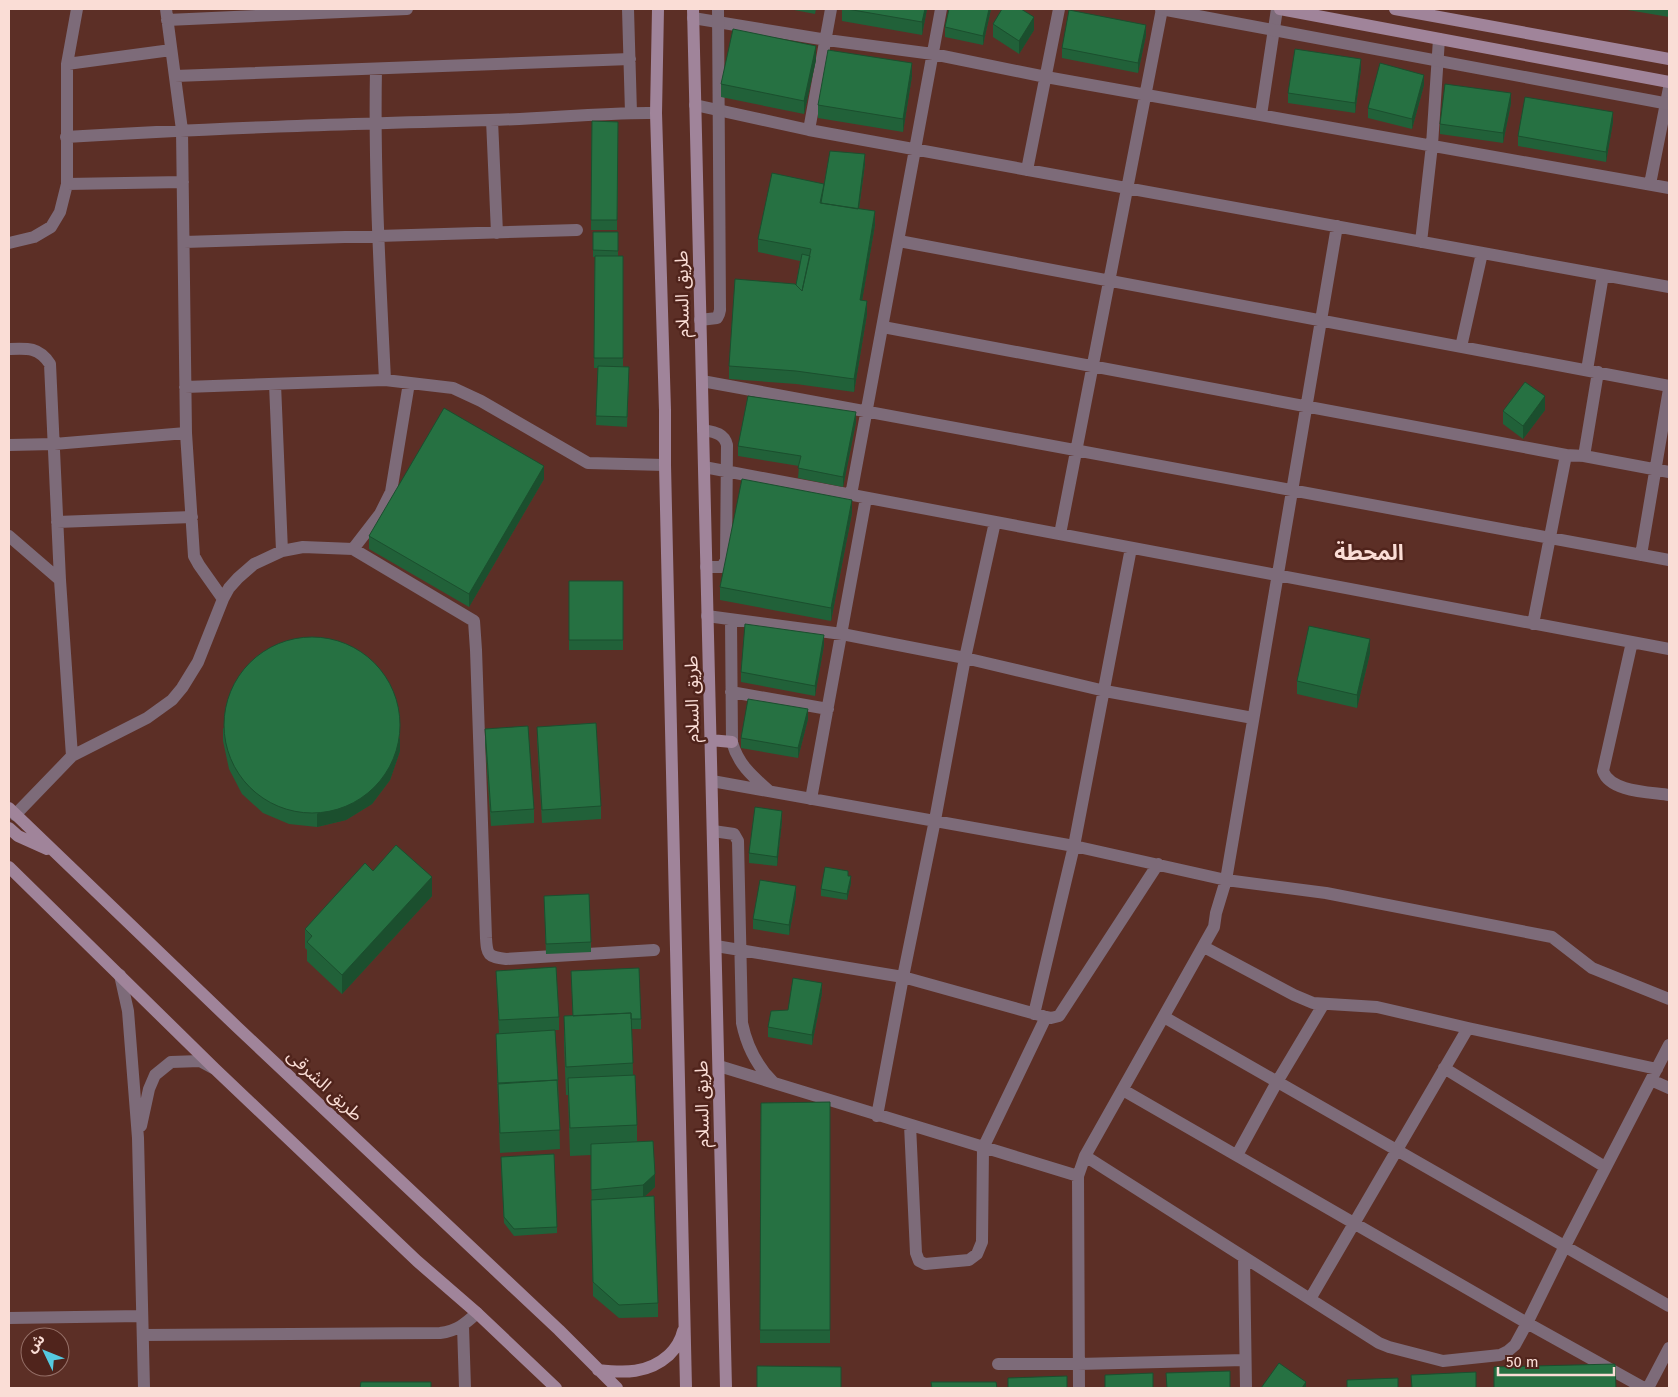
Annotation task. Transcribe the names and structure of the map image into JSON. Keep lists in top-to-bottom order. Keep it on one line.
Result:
{"streets":{"main road":["طريق السلام","طريق الشرقى"]},"districts":["المحطة"],"scale_bar":"50 m","north":"top left"}
